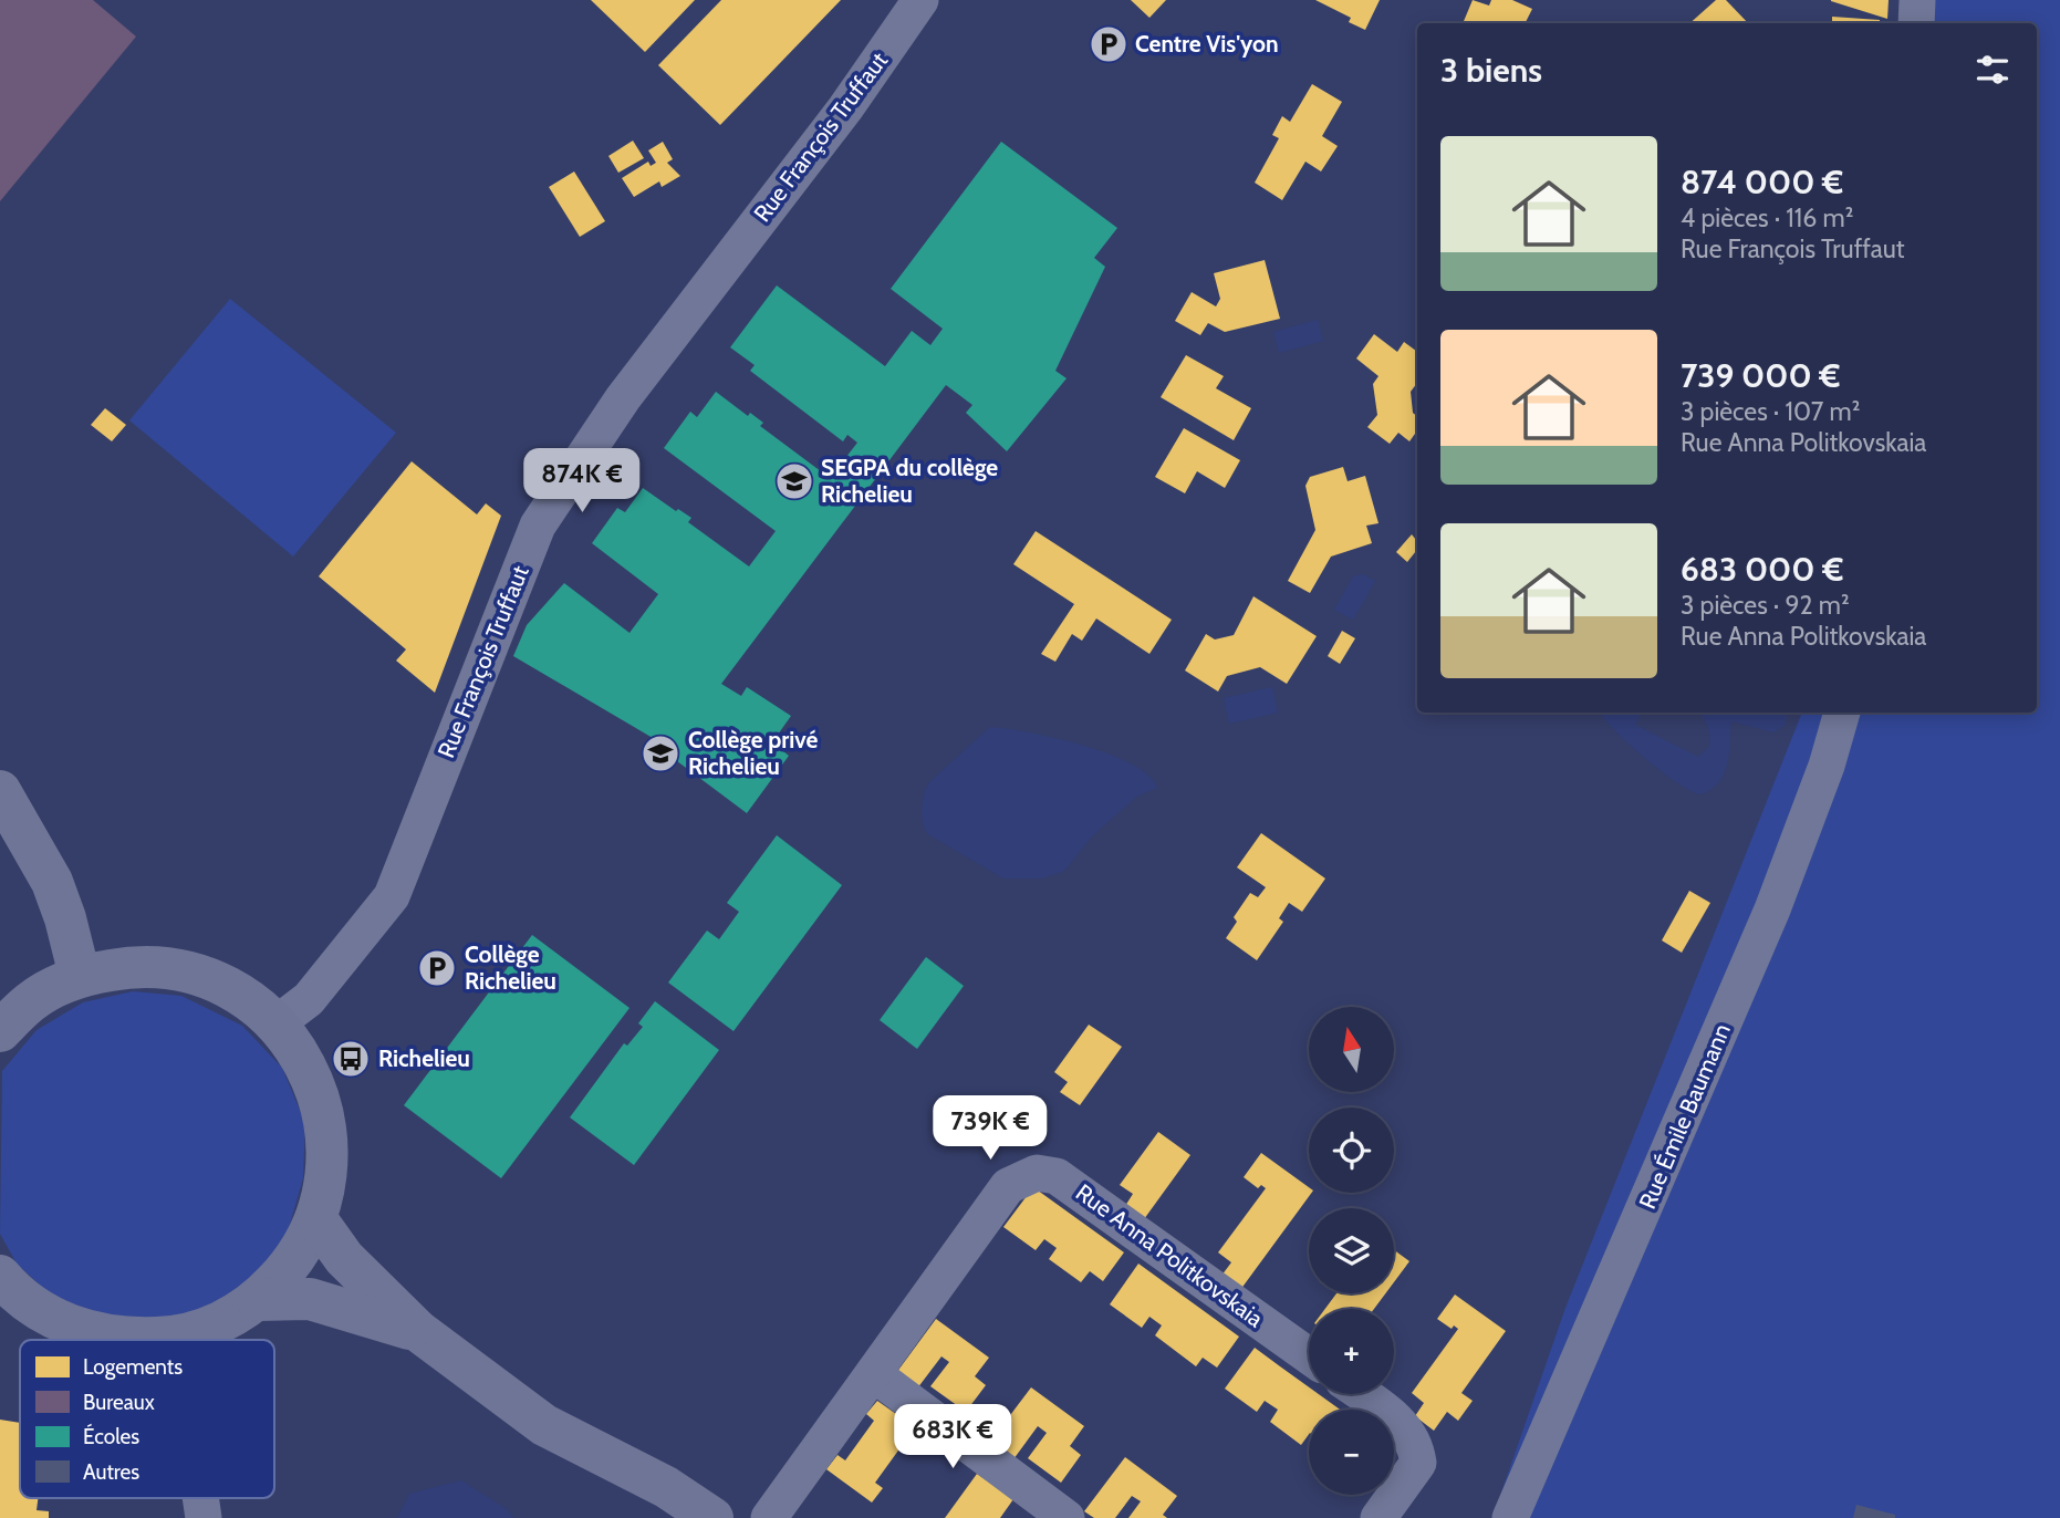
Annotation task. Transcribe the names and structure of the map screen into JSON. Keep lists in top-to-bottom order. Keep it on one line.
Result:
{"streets":{"street":["Rue François Truffaut","Rue Émile Baumann","Rue Anna Politkovskaia"]},"places":{"parking":["Centre Vis'yon","Collège Richelieu"],"school or university":["SEGPA du collège Richelieu","Collège privé Richelieu"],"bus stop":["Richelieu"]},"legend":["Logements","Bureaux","Écoles","Autres"],"north":"top","page":{"heading":"3 biens","list":[{"name":"874 000 €","note":"4 pièces · 116 m² · Rue François Truffaut"},{"name":"739 000 €","note":"3 pièces · 107 m² · Rue Anna Politkovskaia"},{"name":"683 000 €","note":"3 pièces · 92 m² · Rue Anna Politkovskaia"}],"price":["874K €","739K €","683K €"],"map_buttons":["+","−"]}}
